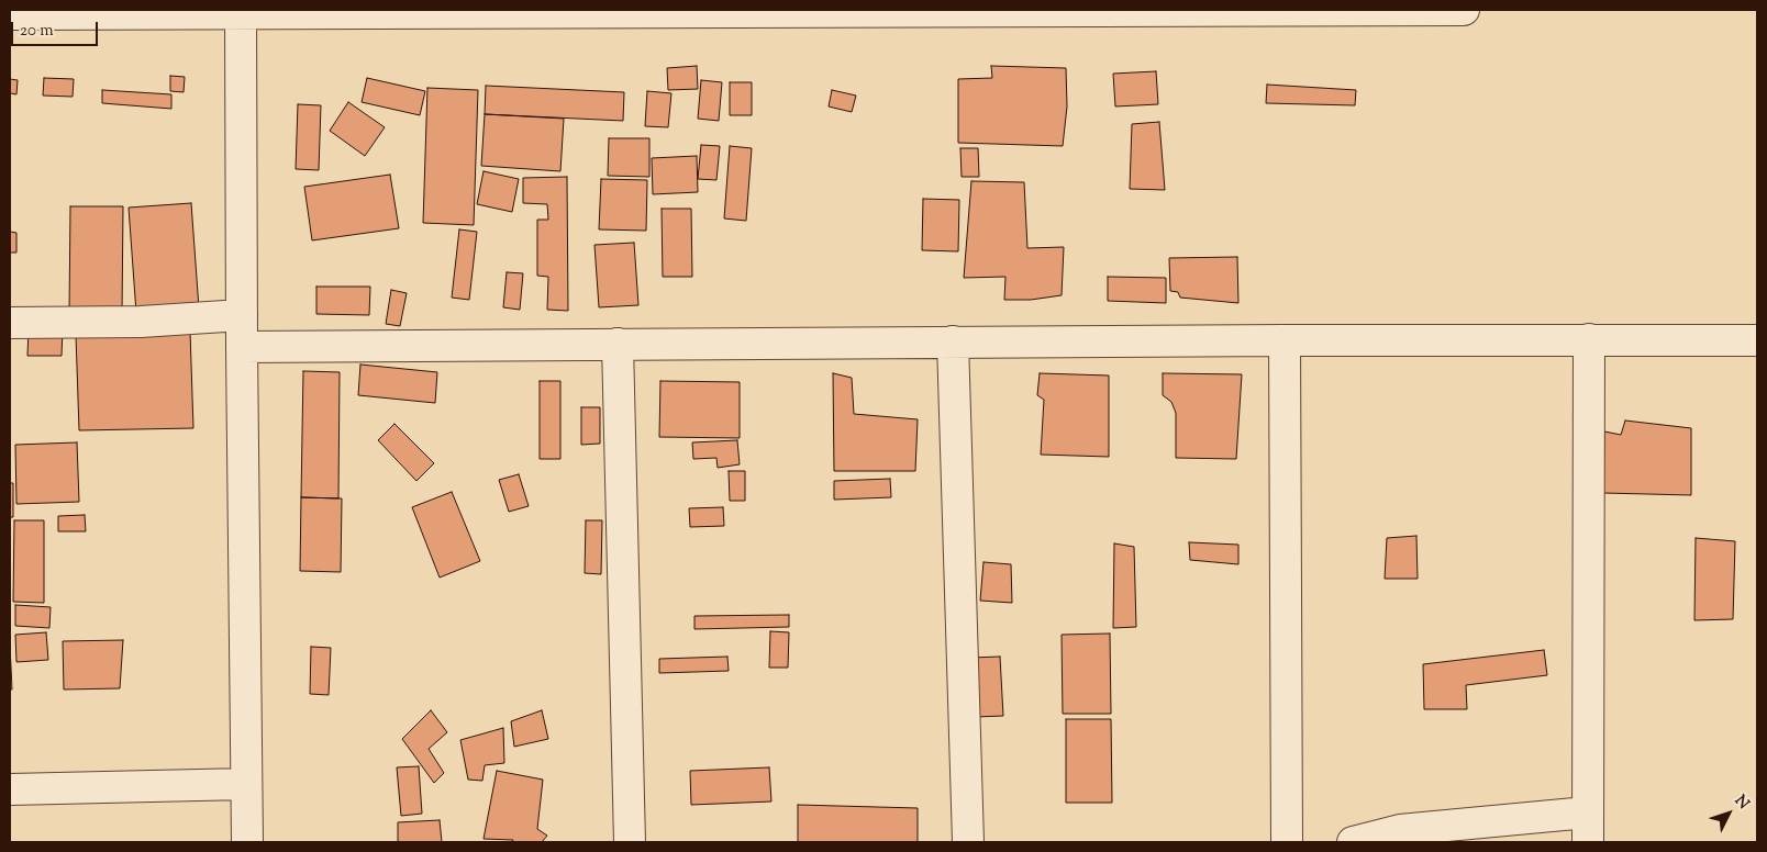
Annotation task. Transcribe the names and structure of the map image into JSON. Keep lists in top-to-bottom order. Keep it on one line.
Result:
{"scale_bar":"20 m","north":"top right"}
